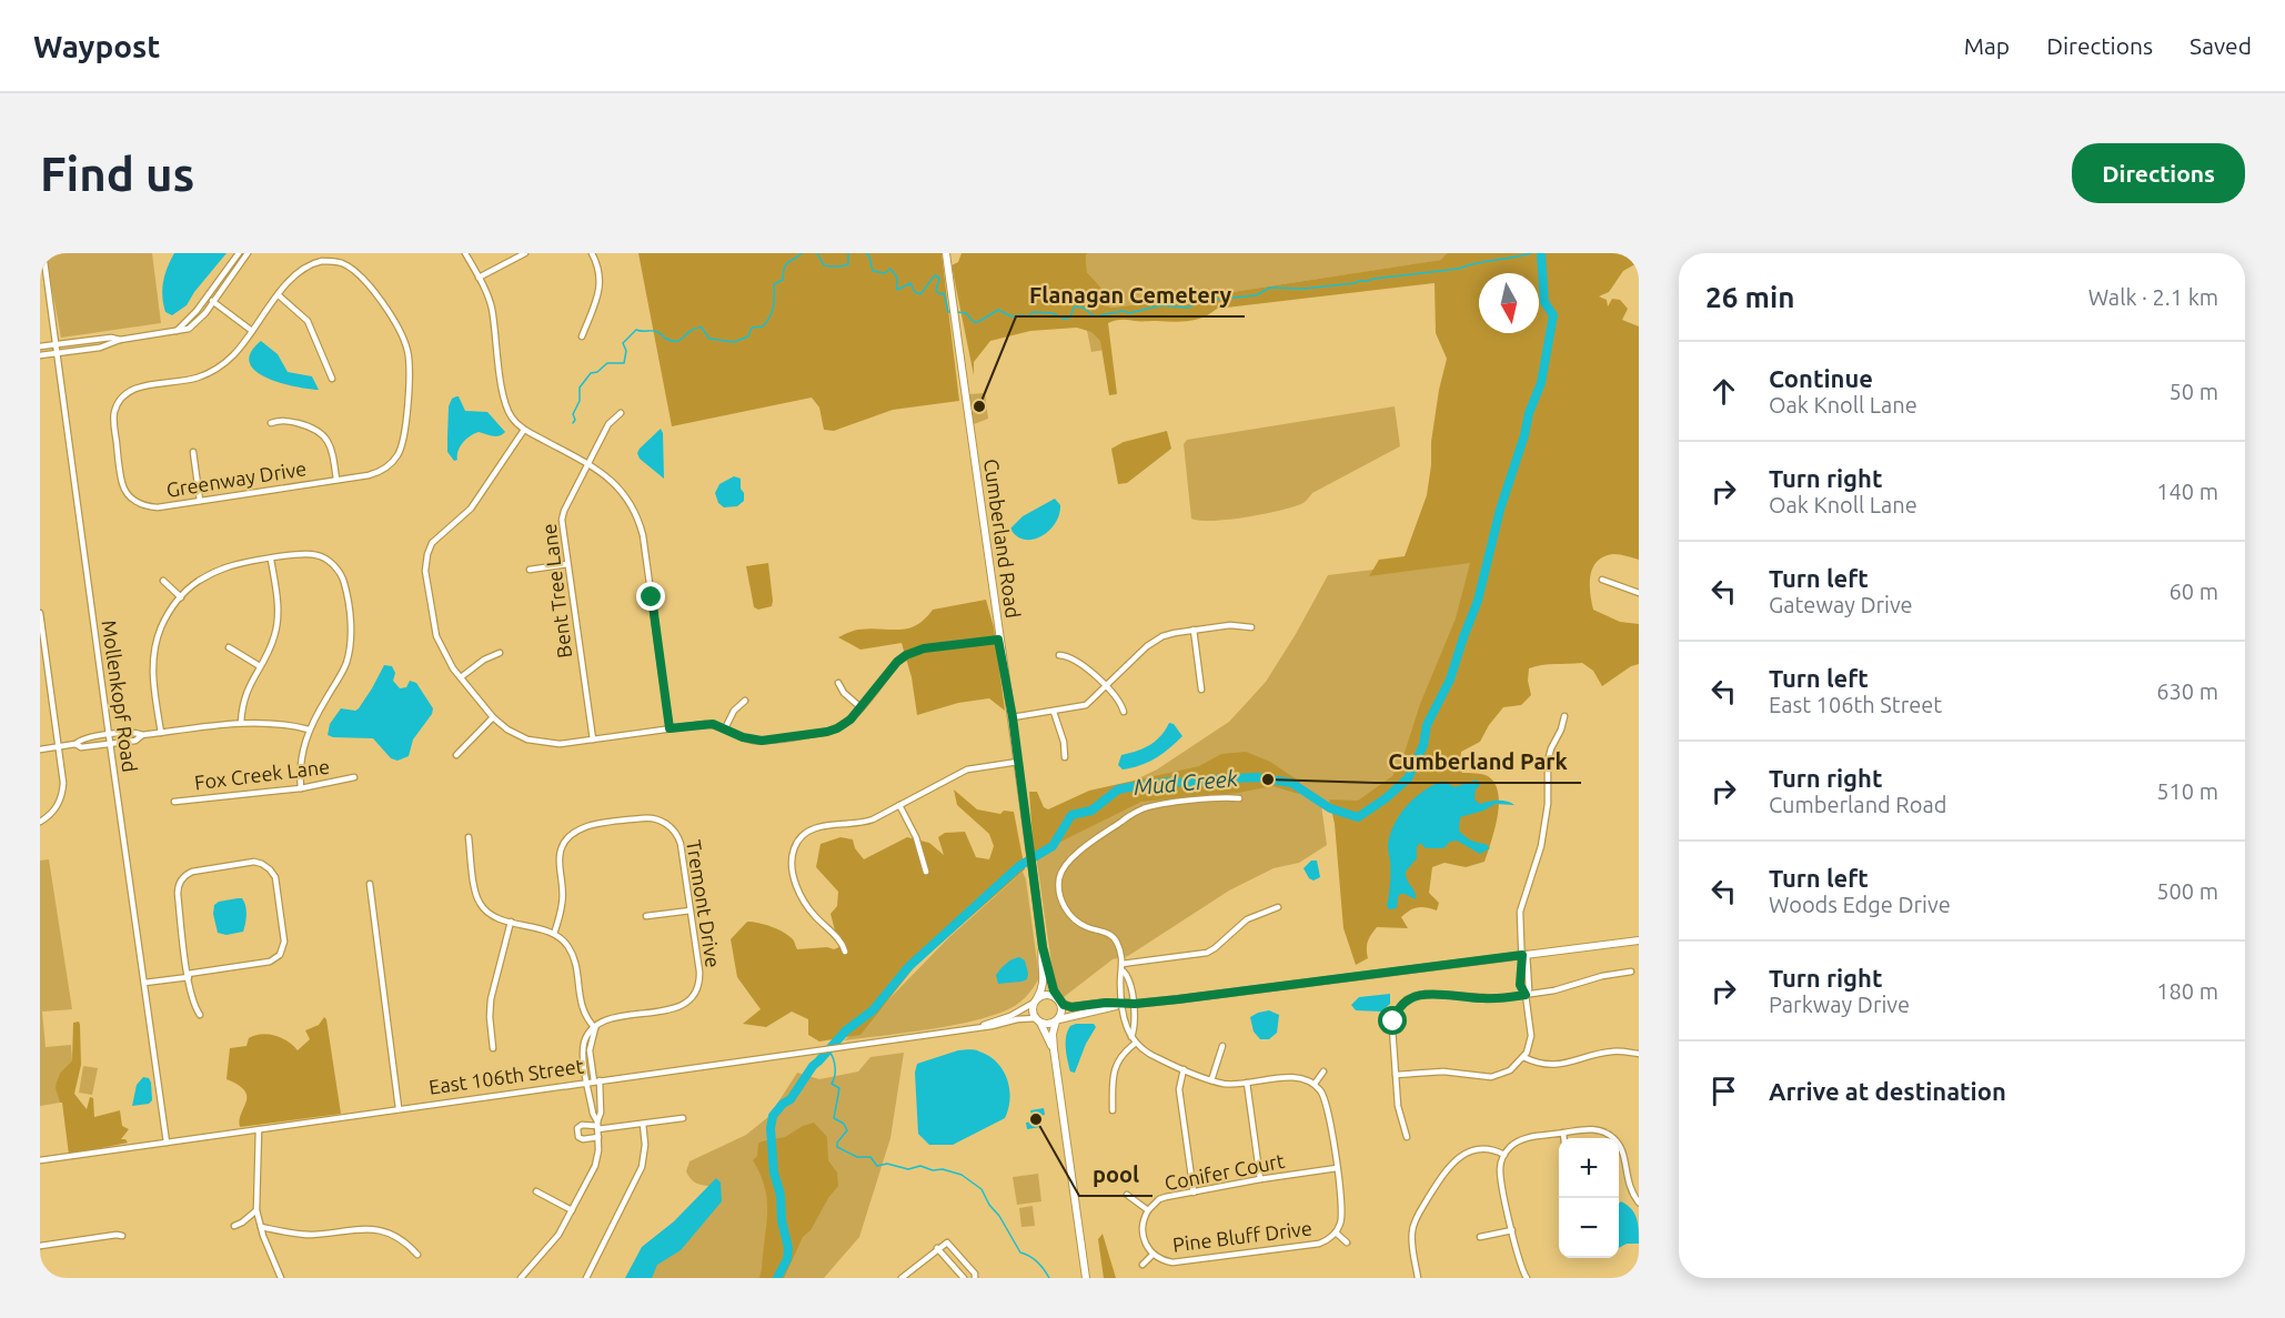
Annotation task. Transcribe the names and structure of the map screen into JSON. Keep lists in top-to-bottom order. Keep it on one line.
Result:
{"streets":{"main road":["Cumberland Road"],"street":["Greenway Drive","Bent Tree Lane","Mollenkopf Road","Fox Creek Lane","Tremont Drive","East 106th Street","Conifer Court","Pine Bluff Drive"]},"crossings":[["Cumberland Road","East 106th Street"],["Mollenkopf Road","East 106th Street"],["Conifer Court","Pine Bluff Drive"]],"water":["Mud Creek"],"places":["Flanagan Cemetery","Cumberland Park","pool"],"north":"bottom","page":{"header":"Waypost","nav":["Map","Directions","Saved"],"buttons":"Directions","title":"Find us","heading":["26 min","Walk · 2.1 km"],"list":[["Continue","Oak Knoll Lane","50 m"],["Turn right","Oak Knoll Lane","140 m"],["Turn left","Gateway Drive","60 m"],["Turn left","East 106th Street","630 m"],["Turn right","Cumberland Road","510 m"],["Turn left","Woods Edge Drive","500 m"],["Turn right","Parkway Drive","180 m"],"Arrive at destination"],"map_buttons":["+","−"]}}
